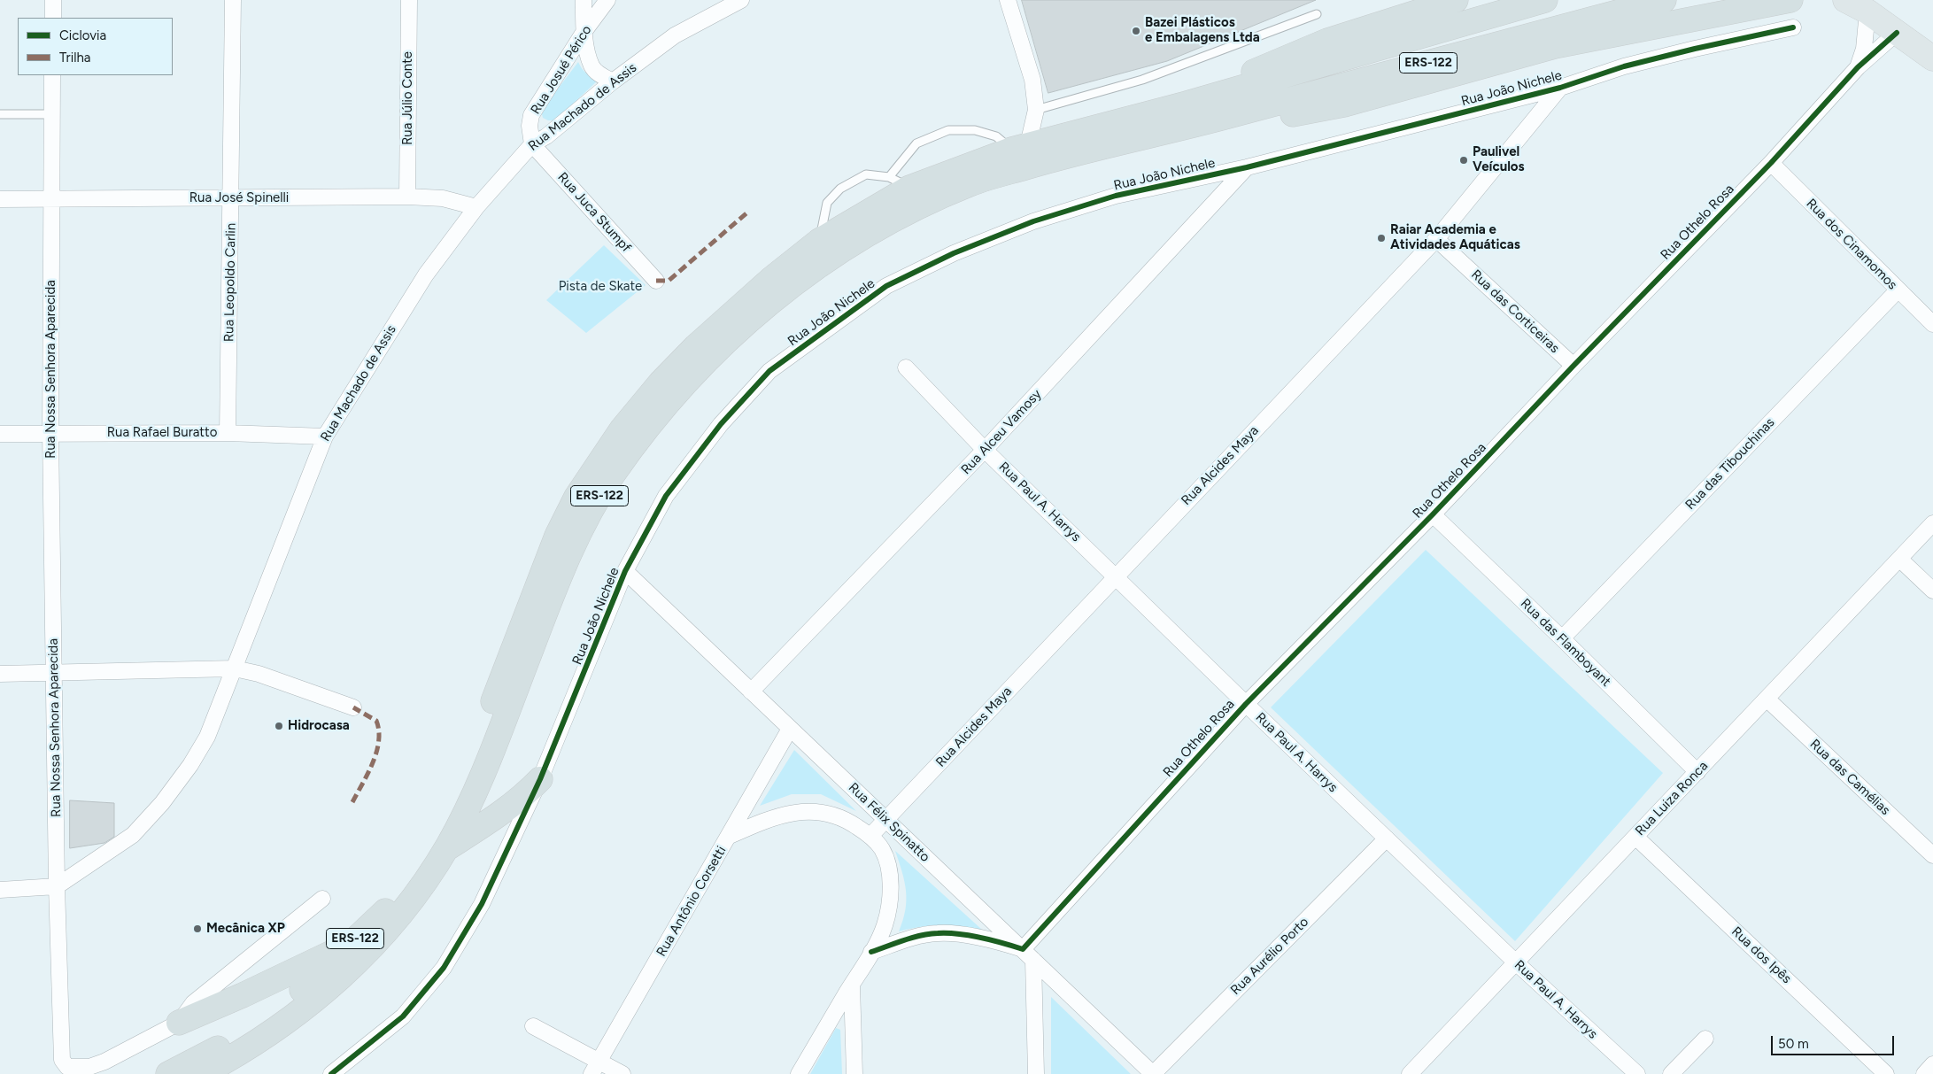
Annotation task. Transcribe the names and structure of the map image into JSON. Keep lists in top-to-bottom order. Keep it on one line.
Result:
{"streets":{"highway":["ERS-122"],"street":["Rua Josué Périco","Rua João Nichele","Rua Júlio Conte","Rua Machado de Assis","Rua José Spinelli","Rua Juca Stumpf","Rua Othelo Rosa","Rua dos Cinamomos","Rua Leopoldo Carlin","Rua das Corticeiras","Rua Nossa Senhora Aparecida","Rua Alceu Vamosy","Rua Rafael Buratto","Rua das Tibouchinas","Rua Alcides Maya","Rua Paul A. Harrys","Rua das Flamboyant","Rua das Camélias","Rua Luiza Ronca","Rua Félix Spinatto","Rua Antônio Corsetti","Rua dos Ipês","Rua Aurélio Porto"]},"crossings":[["Rua Josué Périco","Rua Machado de Assis"],["Rua Josué Périco","Rua Juca Stumpf"],["Rua João Nichele","Rua Alceu Vamosy"],["Rua João Nichele","Rua Alcides Maya"],["Rua João Nichele","Rua Félix Spinatto"],["Rua Júlio Conte","Rua José Spinelli"],["Rua Machado de Assis","Rua José Spinelli"],["Rua Machado de Assis","Rua Juca Stumpf"],["Rua Machado de Assis","Rua Nossa Senhora Aparecida"],["Rua Machado de Assis","Rua Rafael Buratto"],["Rua José Spinelli","Rua Leopoldo Carlin"],["Rua José Spinelli","Rua Nossa Senhora Aparecida"],["Rua Othelo Rosa","Rua dos Cinamomos"],["Rua Othelo Rosa","Rua das Corticeiras"],["Rua Othelo Rosa","Rua Paul A. Harrys"],["Rua Othelo Rosa","Rua das Flamboyant"],["Rua Othelo Rosa","Rua Félix Spinatto"],["Rua dos Cinamomos","Rua das Tibouchinas"],["Rua Leopoldo Carlin","Rua Rafael Buratto"],["Rua das Corticeiras","Rua Alcides Maya"],["Rua Nossa Senhora Aparecida","Rua Rafael Buratto"],["Rua Alceu Vamosy","Rua Paul A. Harrys"],["Rua Alceu Vamosy","Rua Félix Spinatto"],["Rua das Tibouchinas","Rua das Flamboyant"],["Rua Alcides Maya","Rua Paul A. Harrys"],["Rua Alcides Maya","Rua Félix Spinatto"],["Rua Paul A. Harrys","Rua Luiza Ronca"],["Rua Paul A. Harrys","Rua Aurélio Porto"],["Rua das Flamboyant","Rua Luiza Ronca"],["Rua das Camélias","Rua Luiza Ronca"],["Rua Luiza Ronca","Rua dos Ipês"],["Rua Félix Spinatto","Rua Antônio Corsetti"],["Rua Félix Spinatto","Rua Aurélio Porto"]],"parks":["Pista de Skate"],"places":["Bazei Plásticos e Embalagens Ltda","Paulivel Veículos","Raiar Academia e Atividades Aquáticas","Hidrocasa","Mecânica XP"],"legend":["Ciclovia","Trilha"],"scale_bar":"50 m"}
